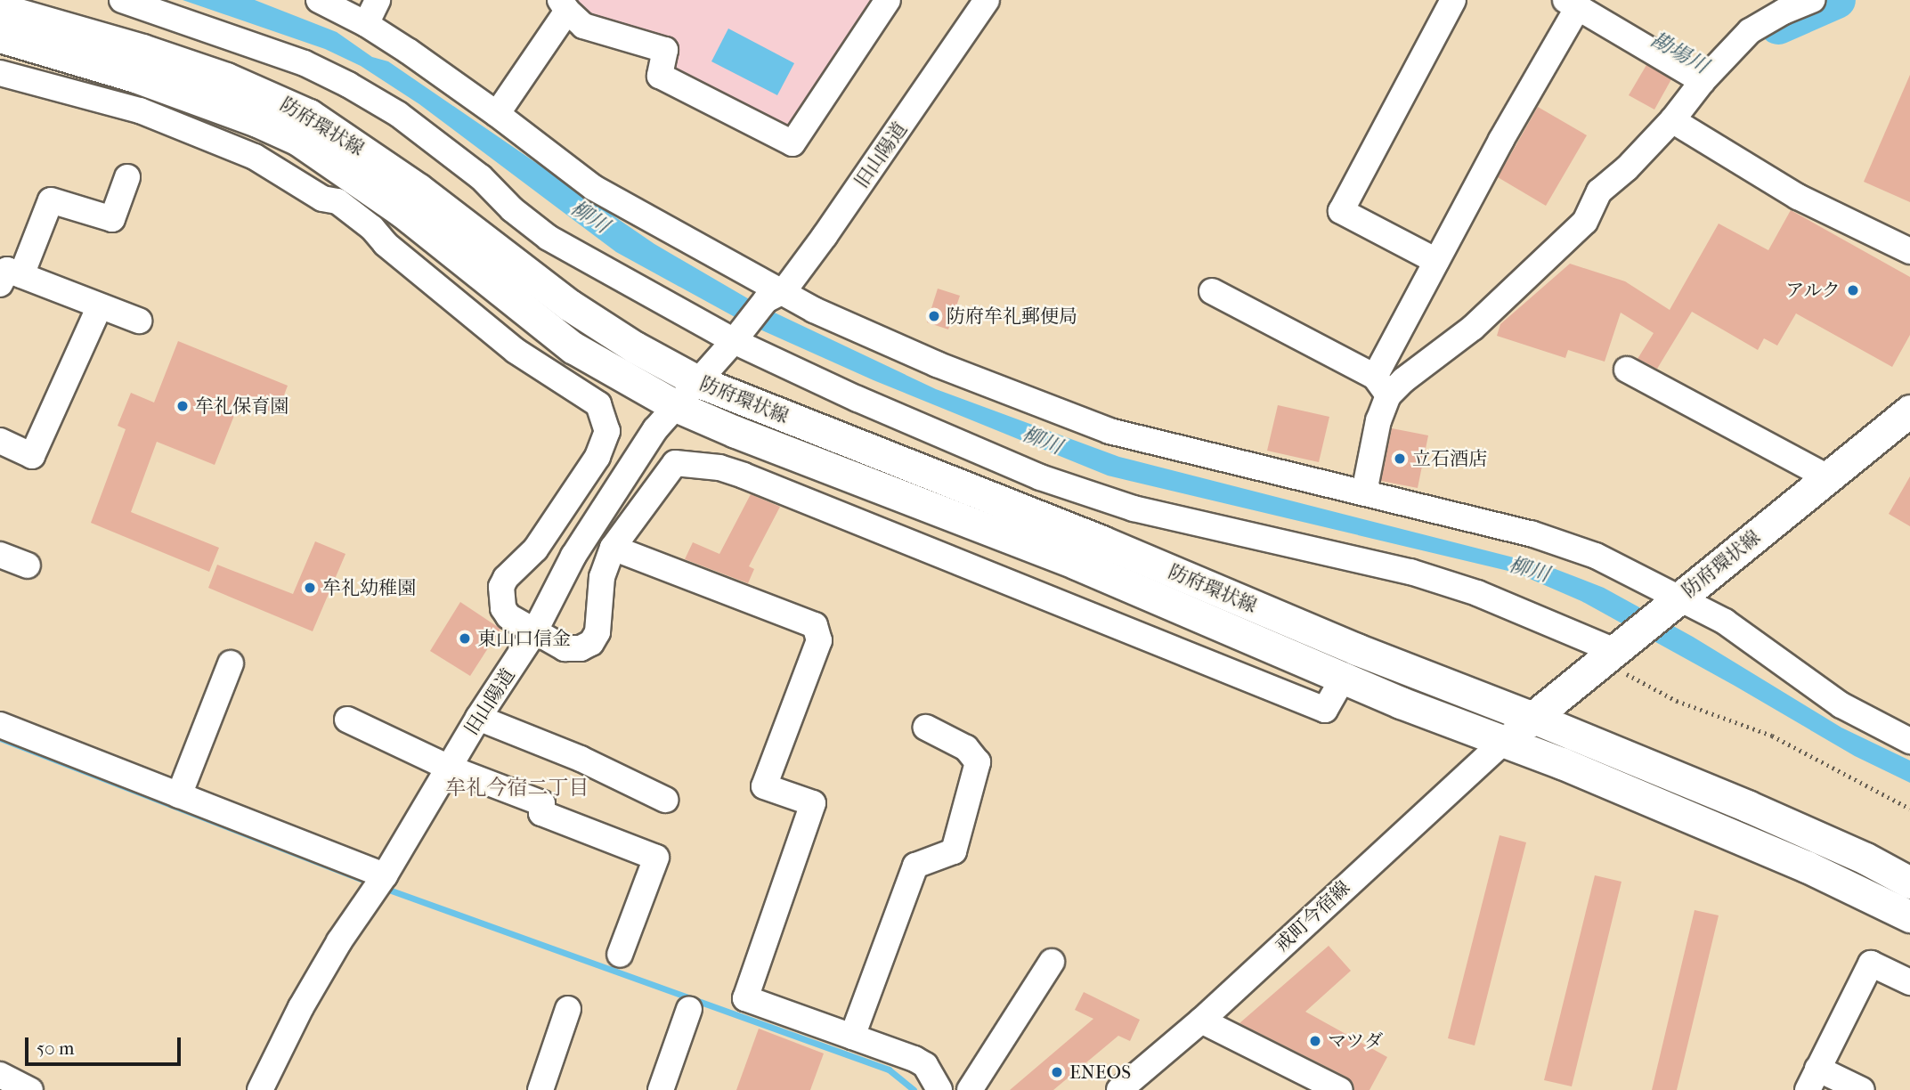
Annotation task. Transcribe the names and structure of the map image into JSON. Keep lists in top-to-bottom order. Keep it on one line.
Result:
{"streets":{"main road":["防府環状線"],"street":["旧山陽道","戒町今宿線"]},"crossings":[["防府環状線","旧山陽道"],["防府環状線","戒町今宿線"]],"districts":["牟礼今宿二丁目"],"water":["勘場川","柳川"],"places":["アルク","防府牟礼郵便局","牟礼保育園","立石酒店","牟礼幼稚園","東山口信金","マツダ","ENEOS"],"scale_bar":"50 m"}
